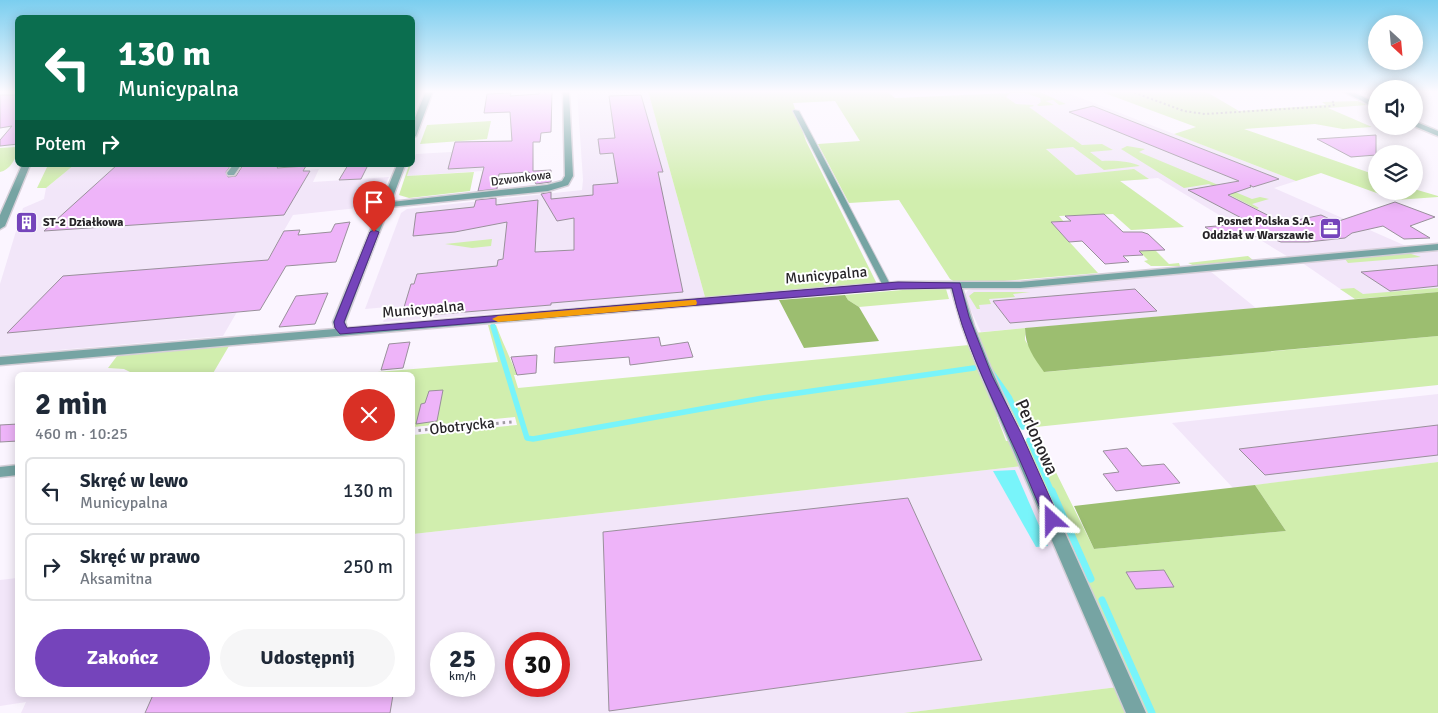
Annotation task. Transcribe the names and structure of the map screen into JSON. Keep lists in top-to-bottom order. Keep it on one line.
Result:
{"streets":{"street":["Dzwonkowa","Municypalna","Perlonowa"],"path":["Obotrycka"]},"crossings":[["Municypalna","Perlonowa"]],"places":{"building":["ST-2 Działkowa"],"office":["Posnet Polska S.A. Oddział w Warszawie"]},"north":"bottom right","page":{"turn":["130 m","Municypalna"],"then":"Potem","heading":["2 min","460 m · 10:25"],"list":[{"name":"Skręć w lewo","note":"Municypalna","value":"130 m"},{"name":"Skręć w prawo","note":"Aksamitna","value":"250 m"}],"buttons":["Zakończ","Udostępnij"],"speed":"25 km/h","limit":"30"}}
